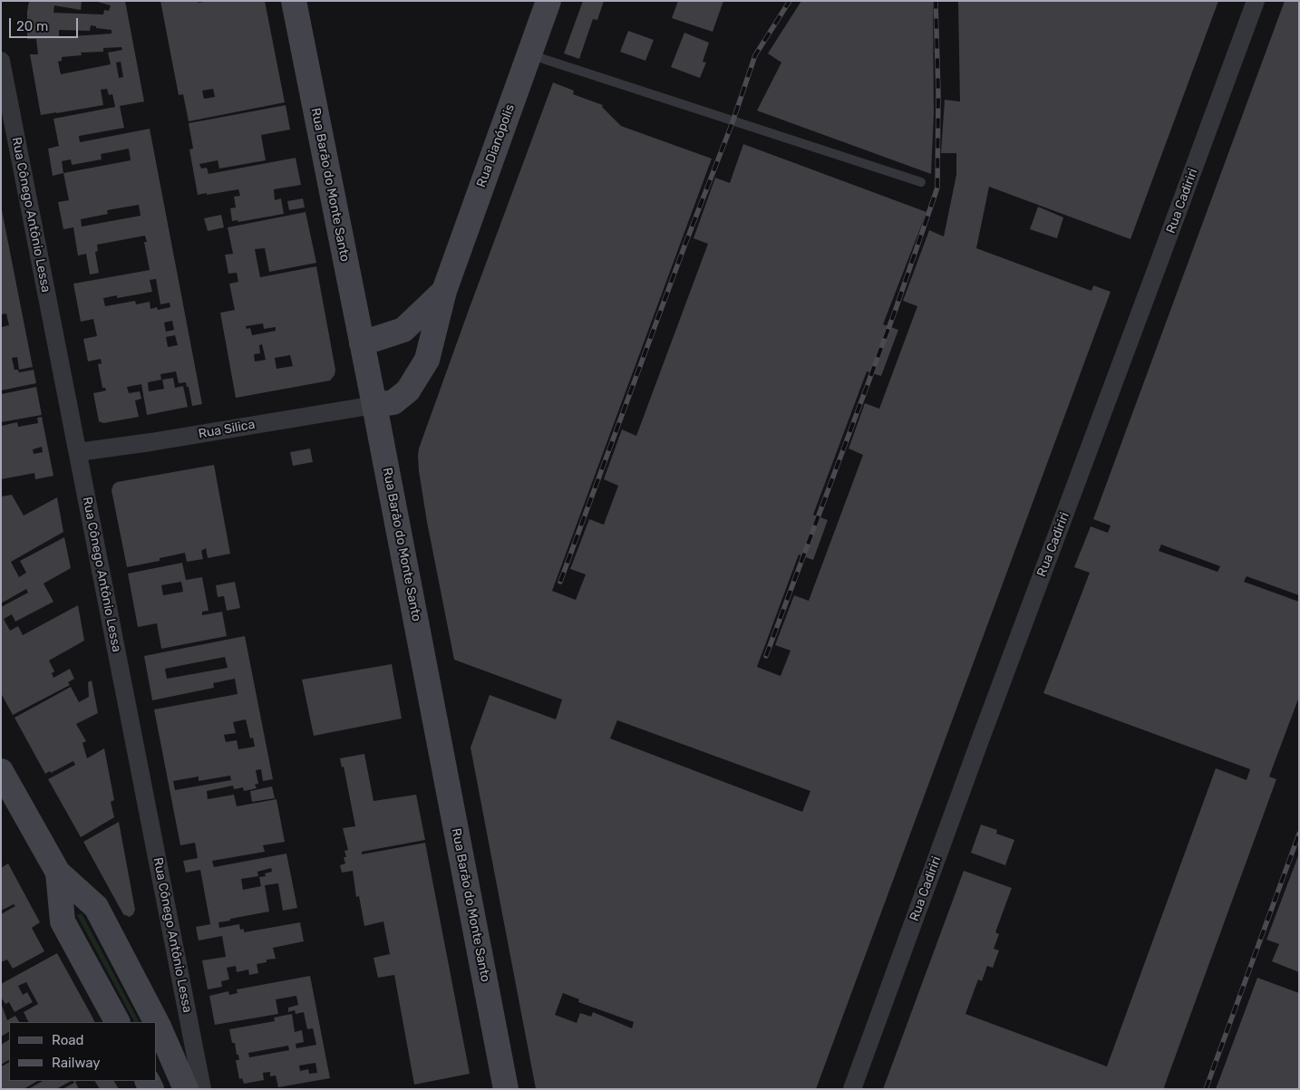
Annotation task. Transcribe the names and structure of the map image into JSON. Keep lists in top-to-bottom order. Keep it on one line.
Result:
{"streets":{"street":["Rua Dianópolis","Rua Barão do Monte Santo","Rua Cadiriri","Rua Cônego Antônio Lessa","Rua Silica"]},"crossings":[["Rua Dianópolis","Rua Barão do Monte Santo"],["Rua Dianópolis","Rua Silica"],["Rua Barão do Monte Santo","Rua Silica"],["Rua Cônego Antônio Lessa","Rua Silica"]],"legend":["Road","Railway"],"scale_bar":"20 m"}
